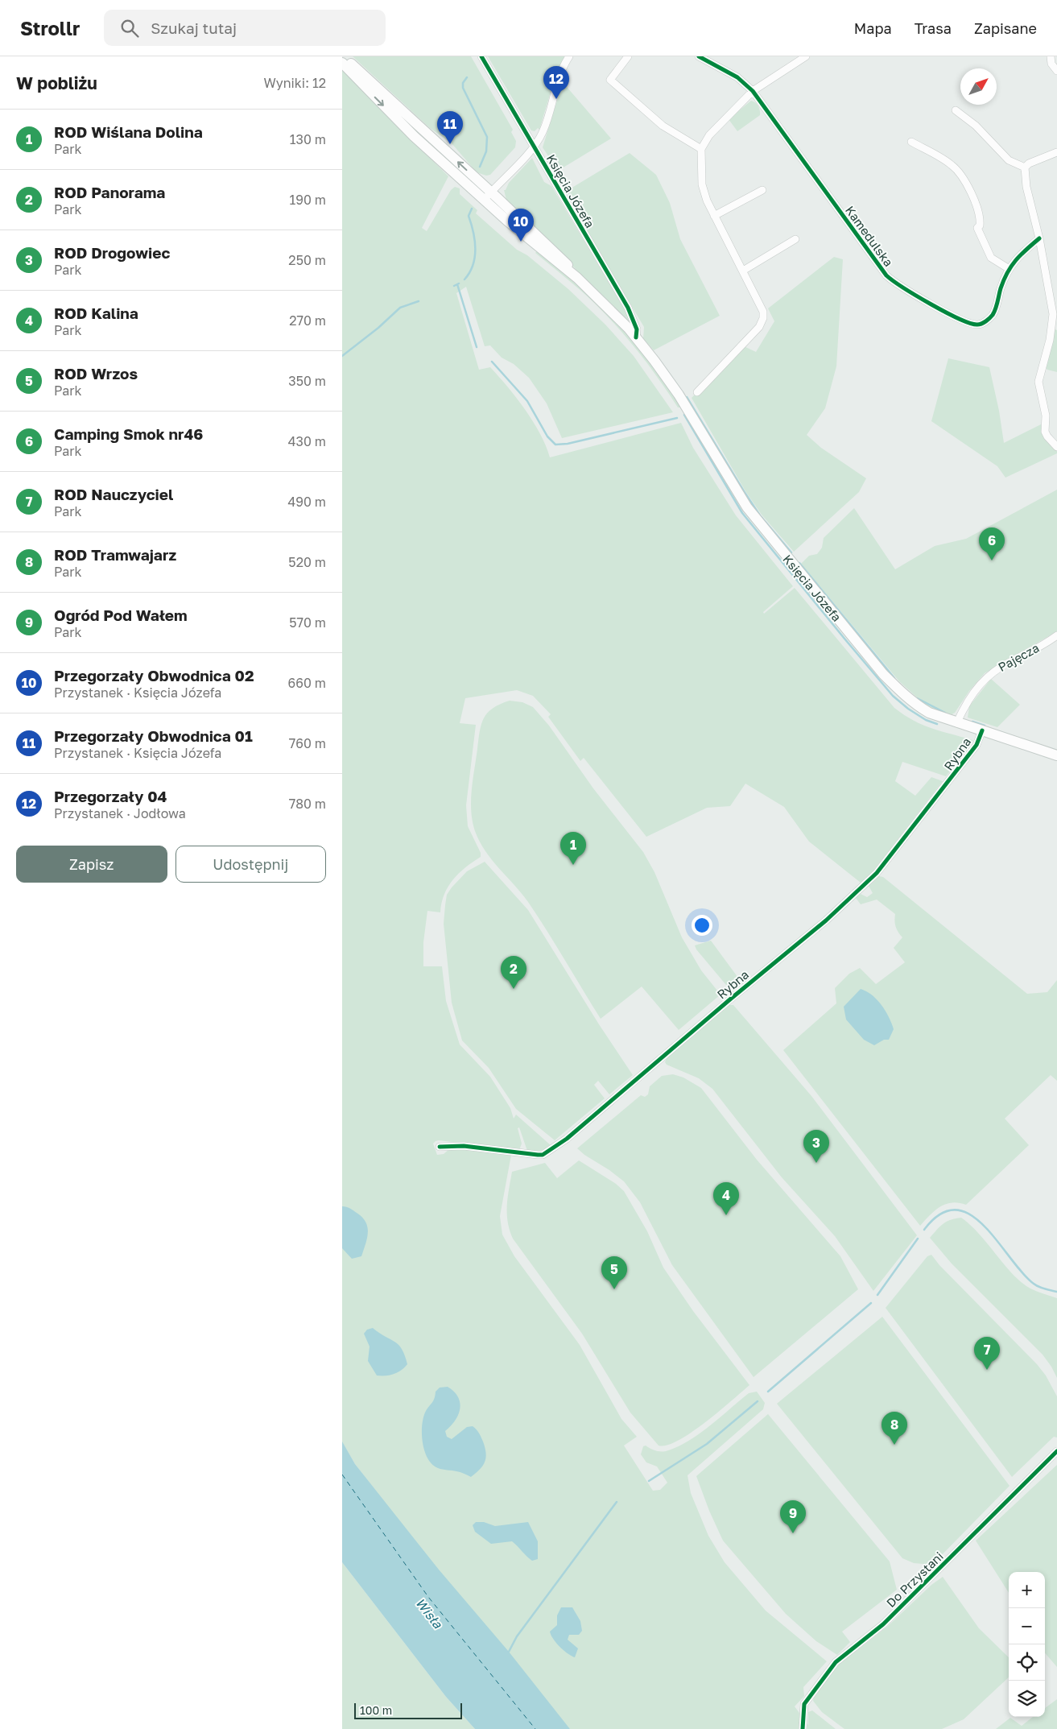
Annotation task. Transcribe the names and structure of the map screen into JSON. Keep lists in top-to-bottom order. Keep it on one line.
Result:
{"streets":{"main road":["Księcia Józefa"],"street":["Kamedulska","Pajęcza","Rybna","Do Przystani"]},"crossings":[["Księcia Józefa","Pajęcza"],["Księcia Józefa","Rybna"]],"water":["Wisła"],"scale_bar":"100 m","north":"top right","page":{"header":"Strollr","search":"Szukaj tutaj","nav":["Mapa","Trasa","Zapisane"],"heading":["W pobliżu","Wyniki: 12"],"pins":["12","11","10","6","1","2","3","4","5","7","8","9"],"list":[{"mark":"1","name":"ROD Wiślana Dolina","note":"Park","value":"130 m"},{"mark":"2","name":"ROD Panorama","note":"Park","value":"190 m"},{"mark":"3","name":"ROD Drogowiec","note":"Park","value":"250 m"},{"mark":"4","name":"ROD Kalina","note":"Park","value":"270 m"},{"mark":"5","name":"ROD Wrzos","note":"Park","value":"350 m"},{"mark":"6","name":"Camping Smok nr46","note":"Park","value":"430 m"},{"mark":"7","name":"ROD Nauczyciel","note":"Park","value":"490 m"},{"mark":"8","name":"ROD Tramwajarz","note":"Park","value":"520 m"},{"mark":"9","name":"Ogród Pod Wałem","note":"Park","value":"570 m"},{"mark":"10","name":"Przegorzały Obwodnica 02","note":"Przystanek · Księcia Józefa","value":"660 m"},{"mark":"11","name":"Przegorzały Obwodnica 01","note":"Przystanek · Księcia Józefa","value":"760 m"},{"mark":"12","name":"Przegorzały 04","note":"Przystanek · Jodłowa","value":"780 m"}],"buttons":["Zapisz","Udostępnij"],"map_buttons":["+","−"],"scale":"100 m"}}
